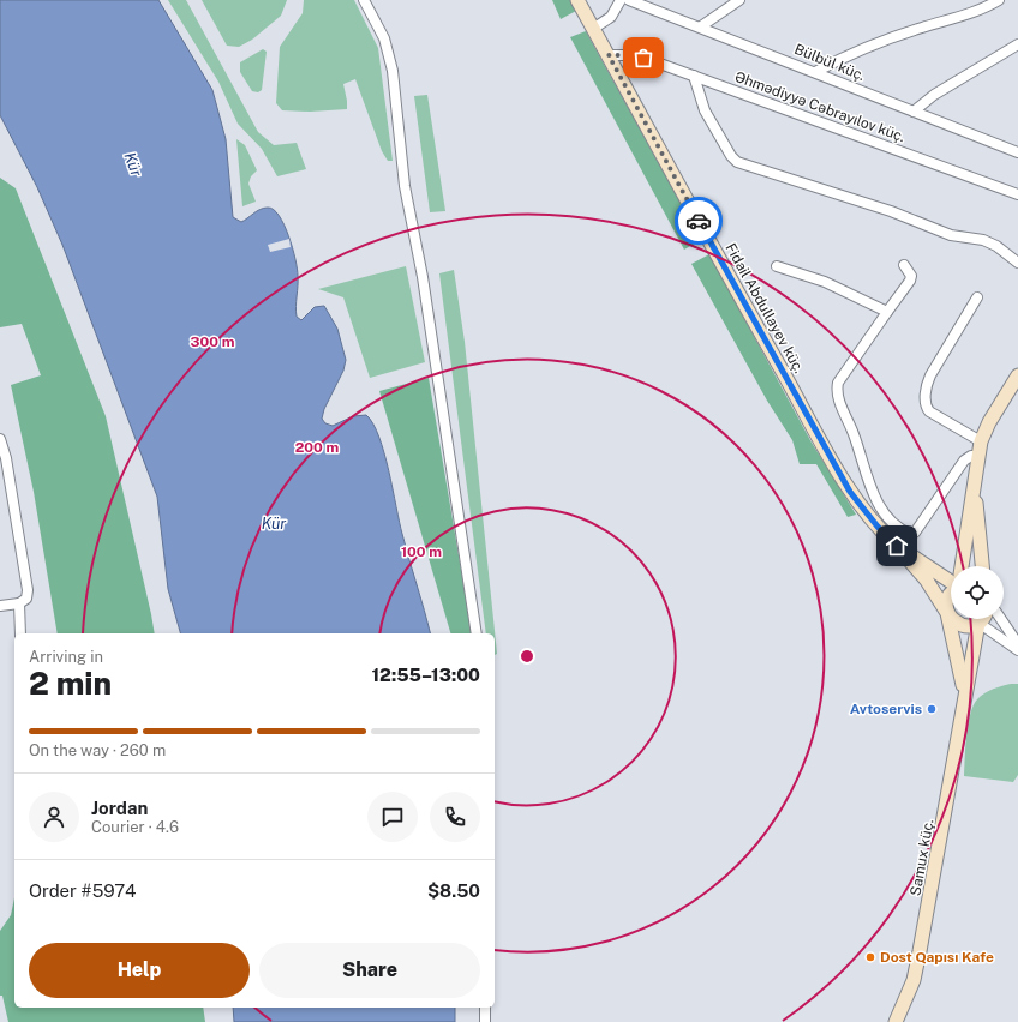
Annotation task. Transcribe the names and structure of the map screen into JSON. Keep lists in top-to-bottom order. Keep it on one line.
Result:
{"streets":{"main road":["Fidail Abdullayev küç.","Samux küç."],"street":["Bülbül küç.","Əhmədiyyə Cəbrayılov küç."]},"crossings":[["Əhmədiyyə Cəbrayılov küç.","Fidail Abdullayev küç."]],"water":["Kür"],"places":["Avtoservis","Dost Qapısı Kafe"],"page":{"heading":["2 min","Arriving in","12:55–13:00"],"panel":["Jordan","Courier · 4.6","Order #5974","$8.50"],"bar":"On the way · 260 m","buttons":["Help","Share"]},"rings":["300 m","200 m","100 m"]}
